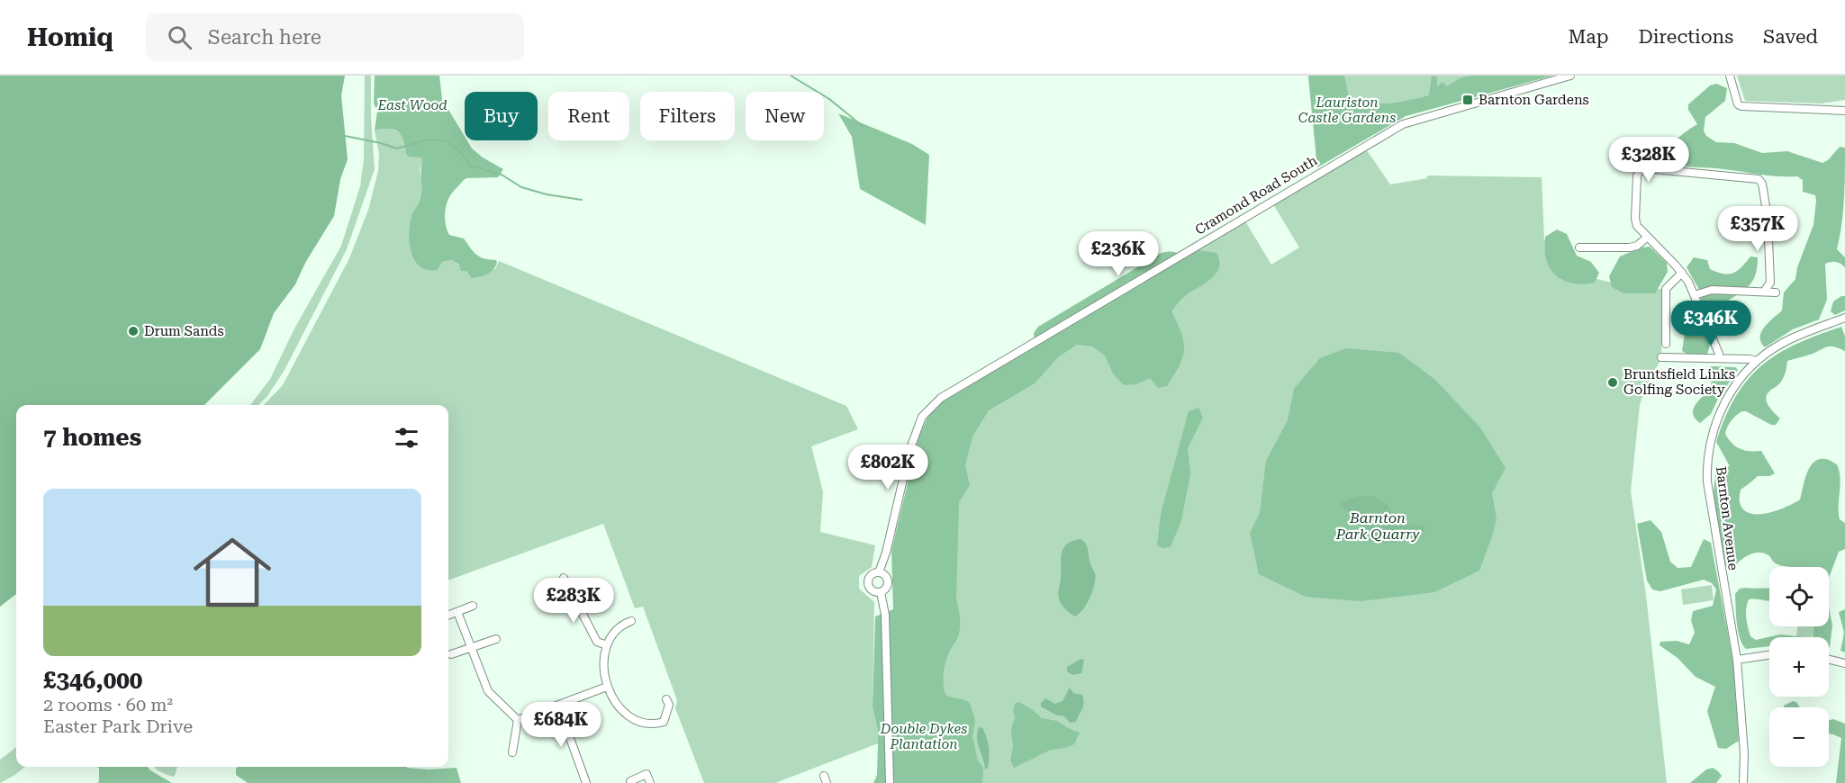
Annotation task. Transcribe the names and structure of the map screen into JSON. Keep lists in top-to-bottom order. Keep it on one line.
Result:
{"streets":{"street":["Cramond Road South","Barnton Avenue"]},"water":["Barnton Park Quarry"],"parks":["Lauriston Castle Gardens","East Wood","Double Dykes Plantation"],"places":{"transit":["Barnton Gardens"],"other":["Drum Sands","Bruntsfield Links Golfing Society"]},"page":{"header":"Homiq","search":"Search here","nav":["Map","Directions","Saved"],"chip":["Buy","Rent","Filters","New"],"price":["£328K","£357K","£236K","£346K","£802K","£283K","£684K"],"heading":"7 homes","list":[{"name":"£346,000","note":"2 rooms · 60 m² · Easter Park Drive"}],"map_buttons":["+","−"]}}
